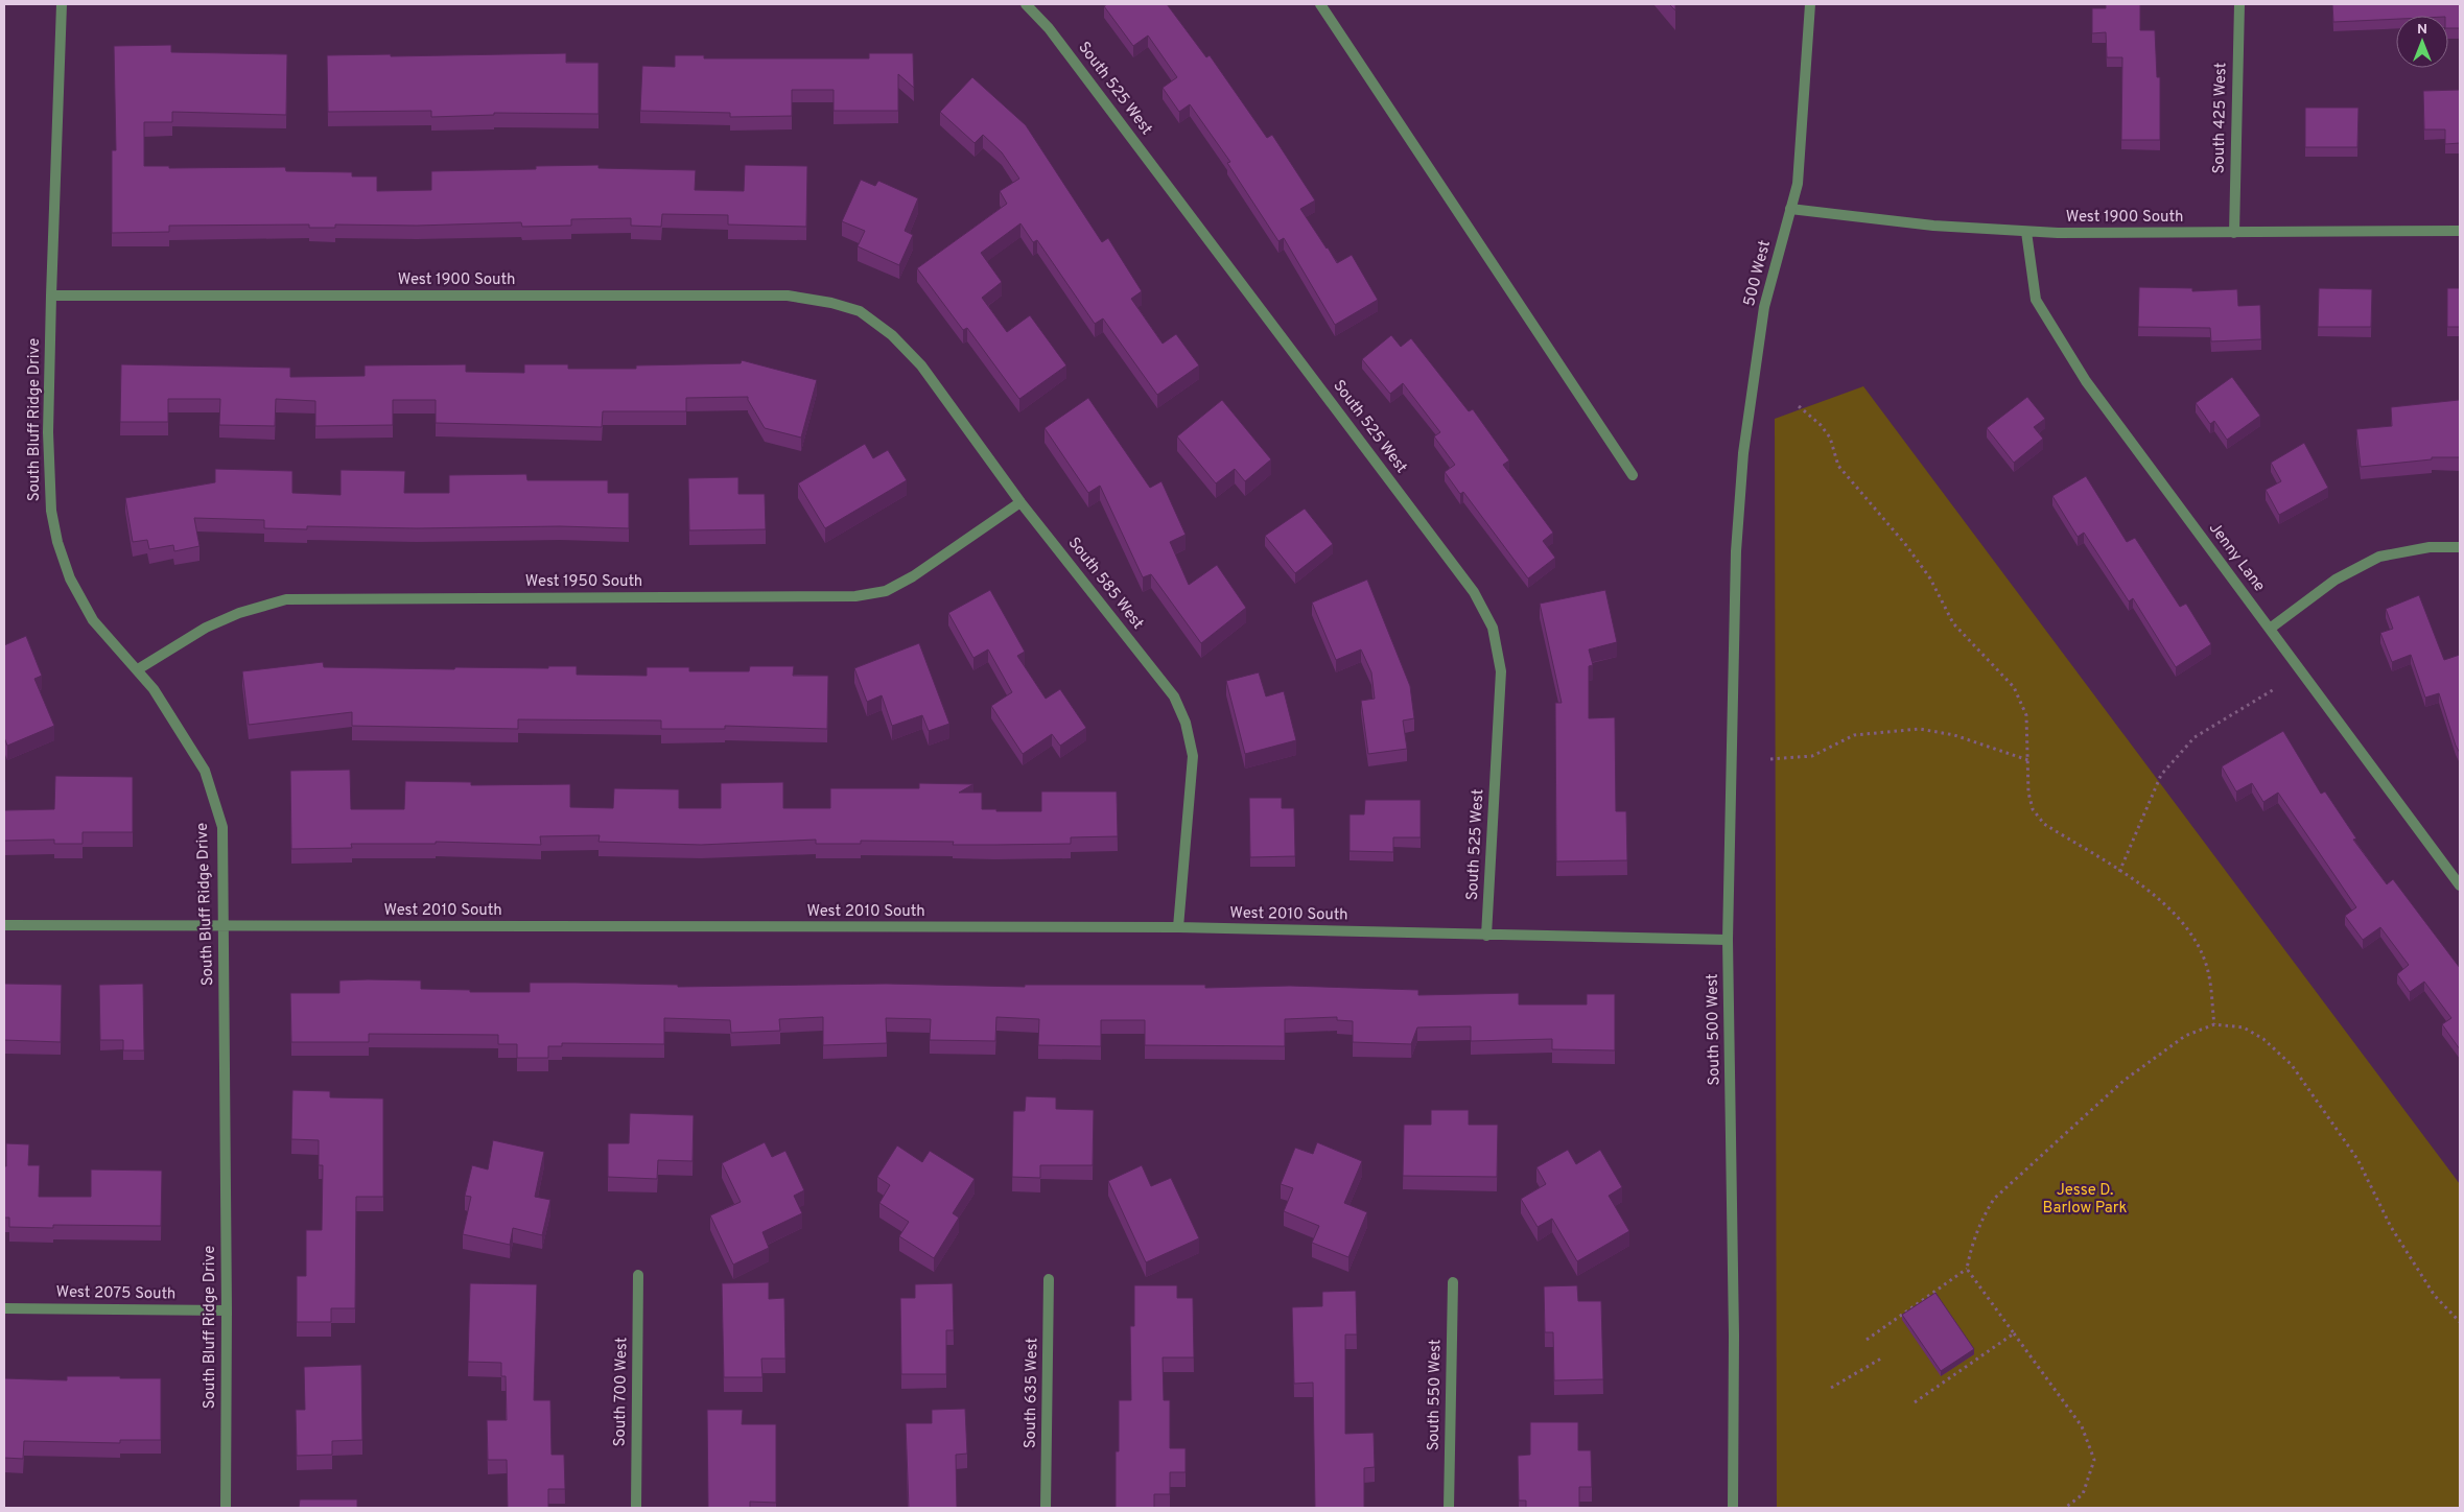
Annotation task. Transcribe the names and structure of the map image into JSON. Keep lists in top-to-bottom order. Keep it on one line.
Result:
{"streets":{"street":["South 525 West","South 425 West","West 1900 South","500 West","South Bluff Ridge Drive","Jenny Lane","West 1950 South","South 585 West","West 2010 South","South 500 West","West 2075 South","South 700 West","South 635 West","South 550 West"]},"crossings":[["South 525 West","West 2010 South"],["South 425 West","West 1900 South"],["West 1900 South","500 West"],["West 1900 South","South Bluff Ridge Drive"],["West 1900 South","Jenny Lane"],["West 1900 South","South 585 West"],["500 West","South 500 West"],["South Bluff Ridge Drive","West 1950 South"],["South Bluff Ridge Drive","West 2010 South"],["South Bluff Ridge Drive","West 2075 South"],["West 1950 South","South 585 West"],["South 585 West","West 2010 South"],["West 2010 South","South 500 West"]],"parks":["Jesse D. Barlow Park"],"north":"top"}
